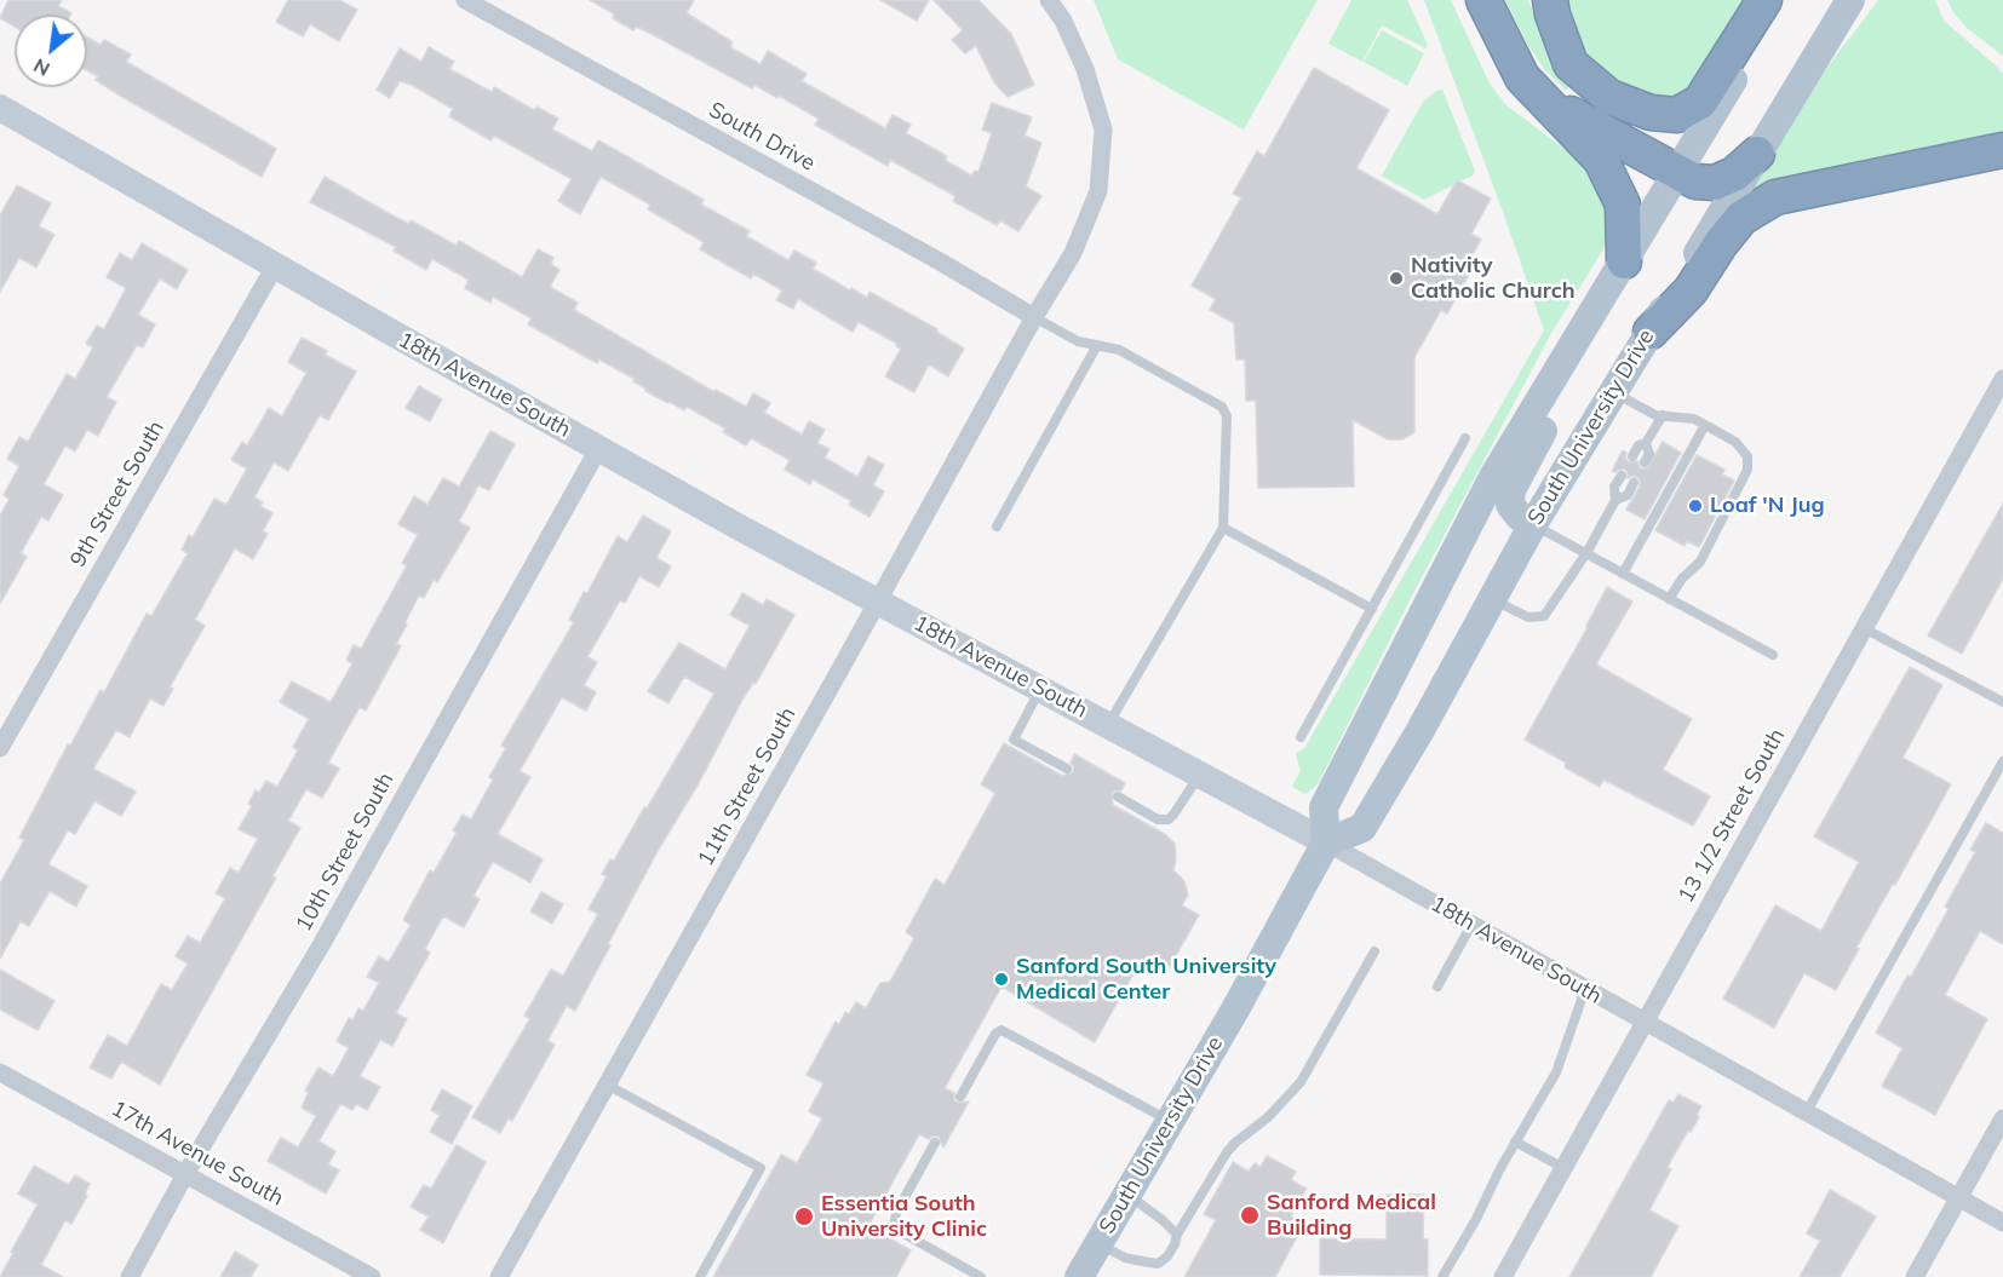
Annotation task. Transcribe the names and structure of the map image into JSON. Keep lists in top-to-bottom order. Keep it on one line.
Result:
{"streets":{"main road":["South University Drive"],"street":["South Drive","18th Avenue South","9th Street South","11th Street South","13 1/2 Street South","10th Street South","17th Avenue South"]},"crossings":[["South Drive","11th Street South"],["18th Avenue South","South University Drive"],["18th Avenue South","9th Street South"],["18th Avenue South","11th Street South"],["18th Avenue South","13 1/2 Street South"],["18th Avenue South","10th Street South"],["10th Street South","17th Avenue South"]],"places":["Nativity Catholic Church","Loaf 'N Jug","Sanford South University Medical Center","Sanford Medical Building","Essentia South University Clinic"],"north":"bottom left"}
